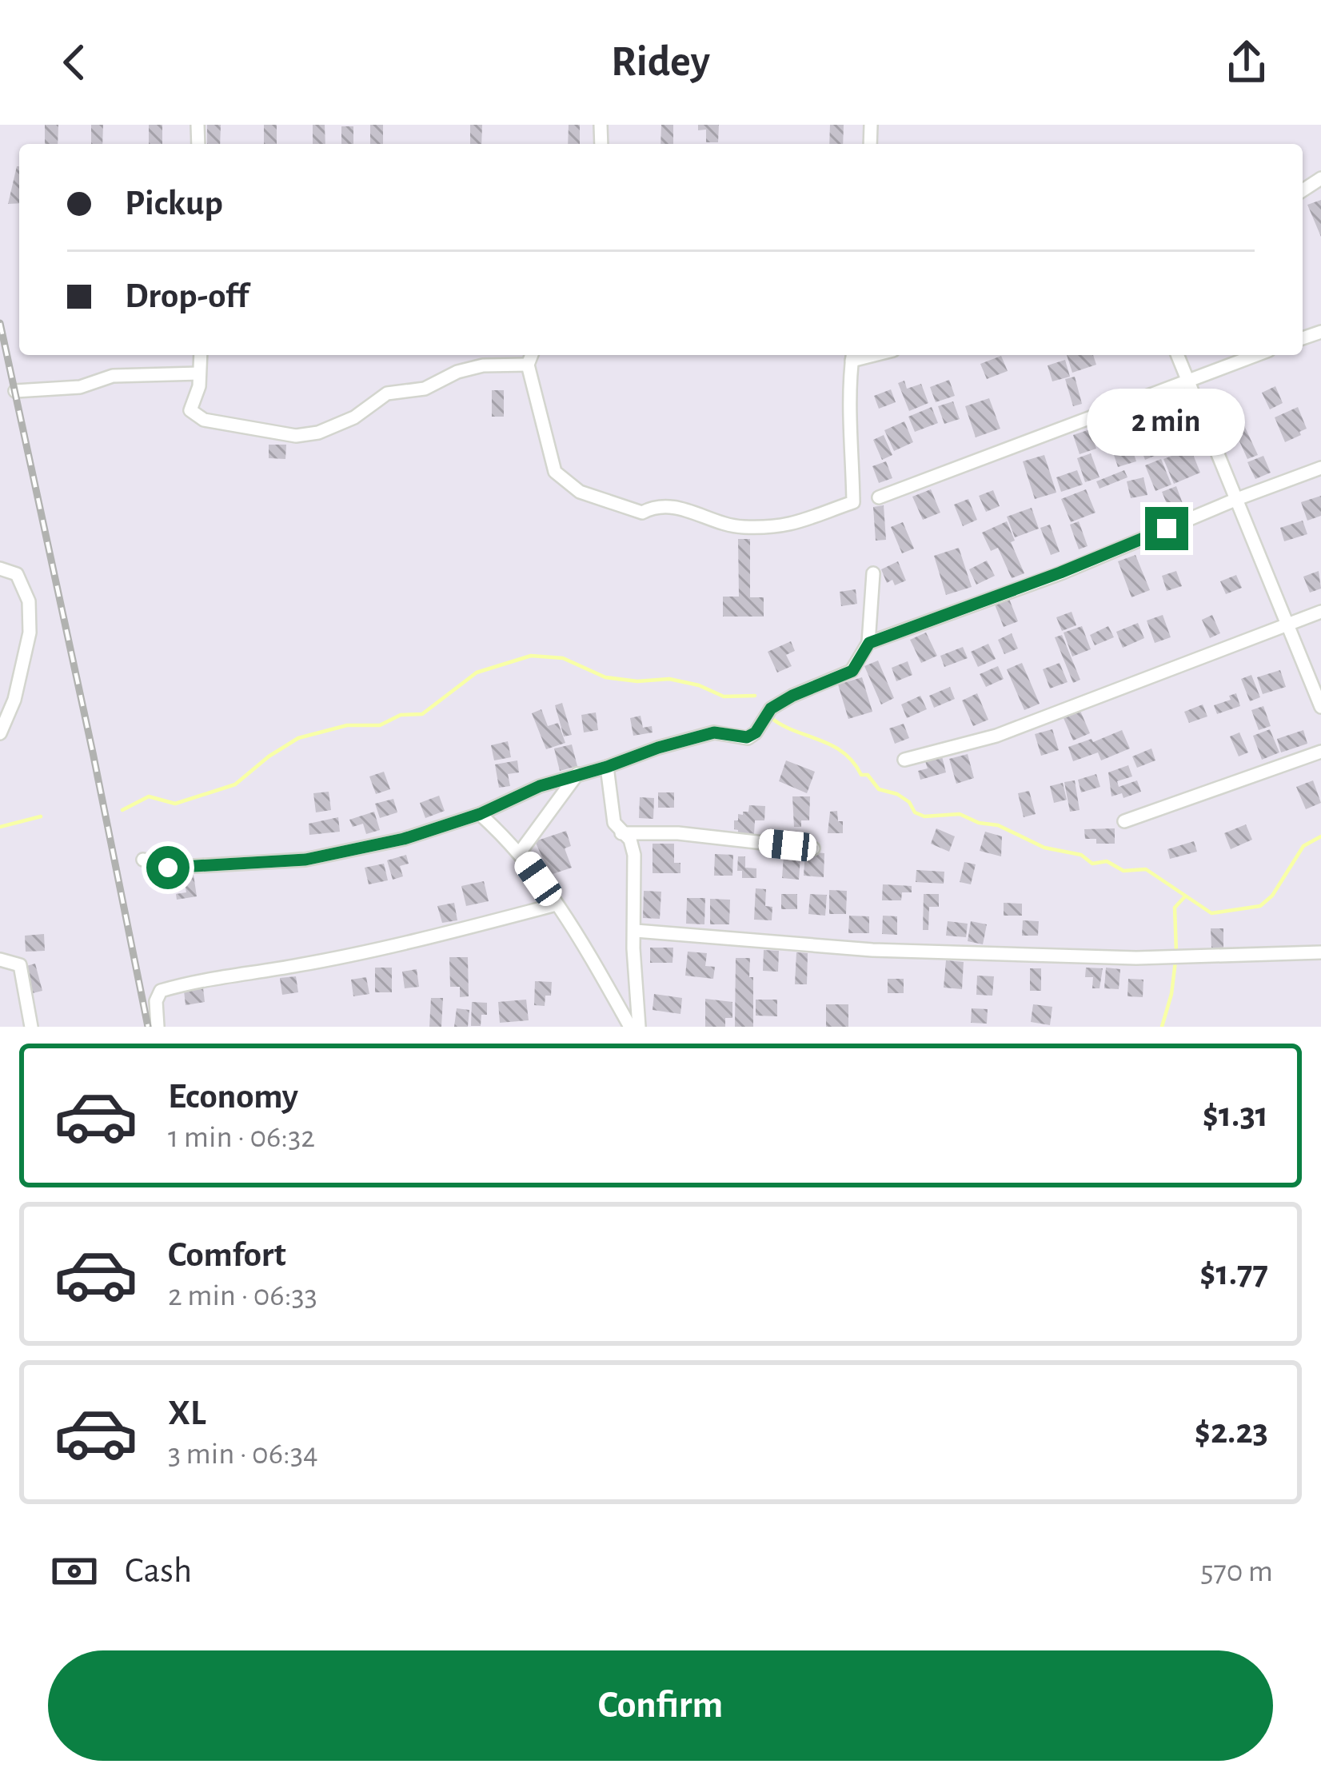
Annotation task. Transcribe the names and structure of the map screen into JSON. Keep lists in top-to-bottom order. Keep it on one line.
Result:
{"page":{"header":"Ridey","banner":["Pickup","Drop-off"],"bubble":"2 min","list":[{"name":"Economy","note":"1 min · 06:32","value":"$1.31"},{"name":"Comfort","note":"2 min · 06:33","value":"$1.77"},{"name":"XL","note":"3 min · 06:34","value":"$2.23"}],"pay":["Cash","570 m"],"buttons":"Confirm"}}
